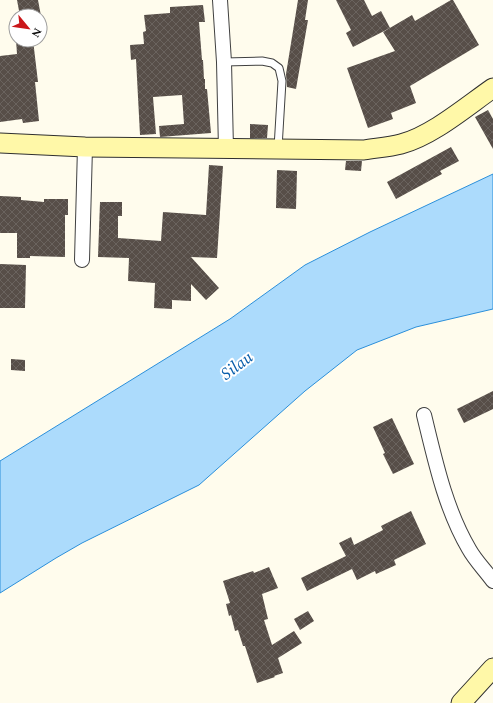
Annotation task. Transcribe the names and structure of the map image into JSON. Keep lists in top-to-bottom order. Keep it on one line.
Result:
{"water":["Silau"],"north":"bottom right"}
